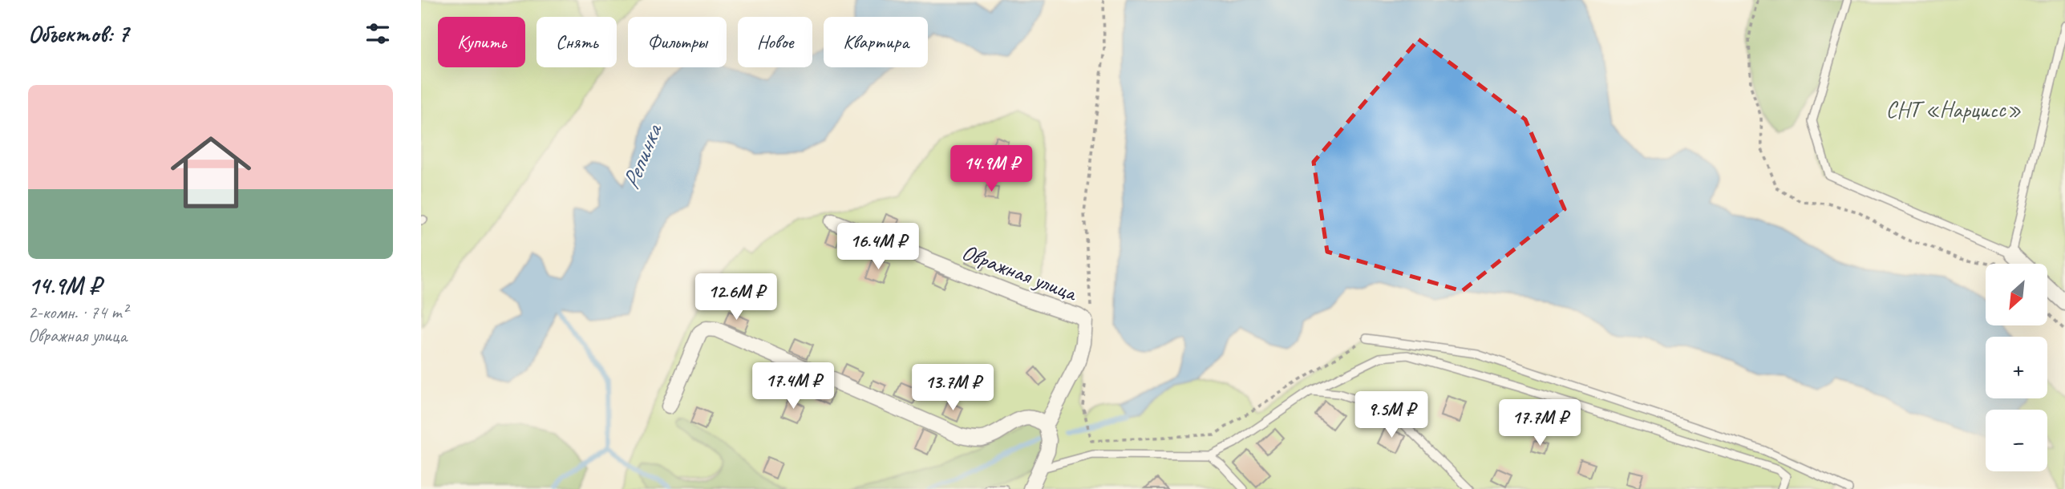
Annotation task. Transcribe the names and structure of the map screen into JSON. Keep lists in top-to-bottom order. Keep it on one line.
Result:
{"streets":{"street":["Овражная улица"]},"water":["Репинка"],"parks":["СНТ «Нарцисс»"],"north":"bottom left","page":{"heading":"Объектов: 7","chip":["Купить","Снять","Фильтры","Новое","Квартира"],"list":[{"name":"14.9M ₽","note":"2-комн. · 74 m² · Овражная улица"}],"price":["14.9M ₽","16.4M ₽","12.6M ₽","17.4M ₽","13.7M ₽","9.5M ₽","17.7M ₽"],"map_buttons":["+","−"]}}
